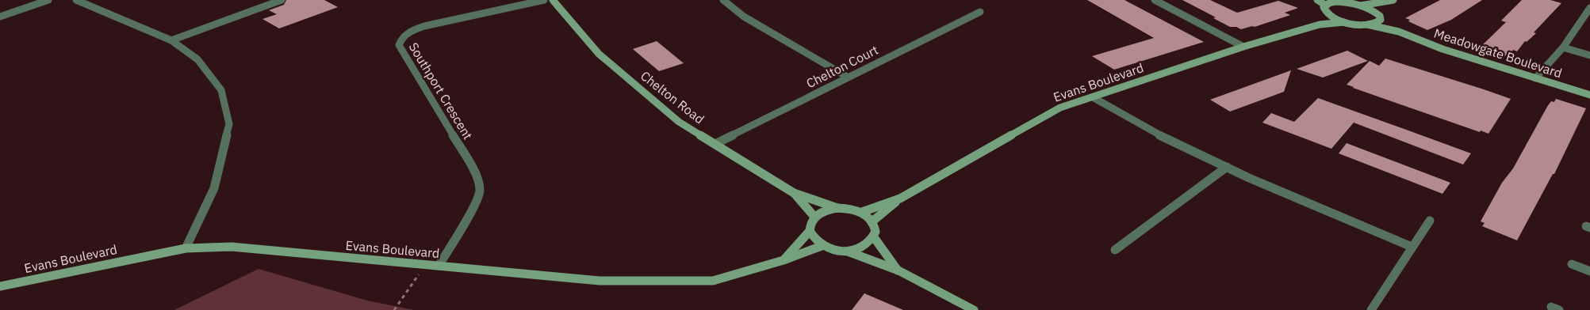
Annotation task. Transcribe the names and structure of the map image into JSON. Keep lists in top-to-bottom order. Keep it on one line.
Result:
{"streets":{"street":["Meadowgate Boulevard","Chelton Court","Evans Boulevard","Southport Crescent","Chelton Road"]},"crossings":[["Meadowgate Boulevard","Evans Boulevard"],["Chelton Court","Chelton Road"],["Evans Boulevard","Southport Crescent"],["Evans Boulevard","Chelton Road"]]}
